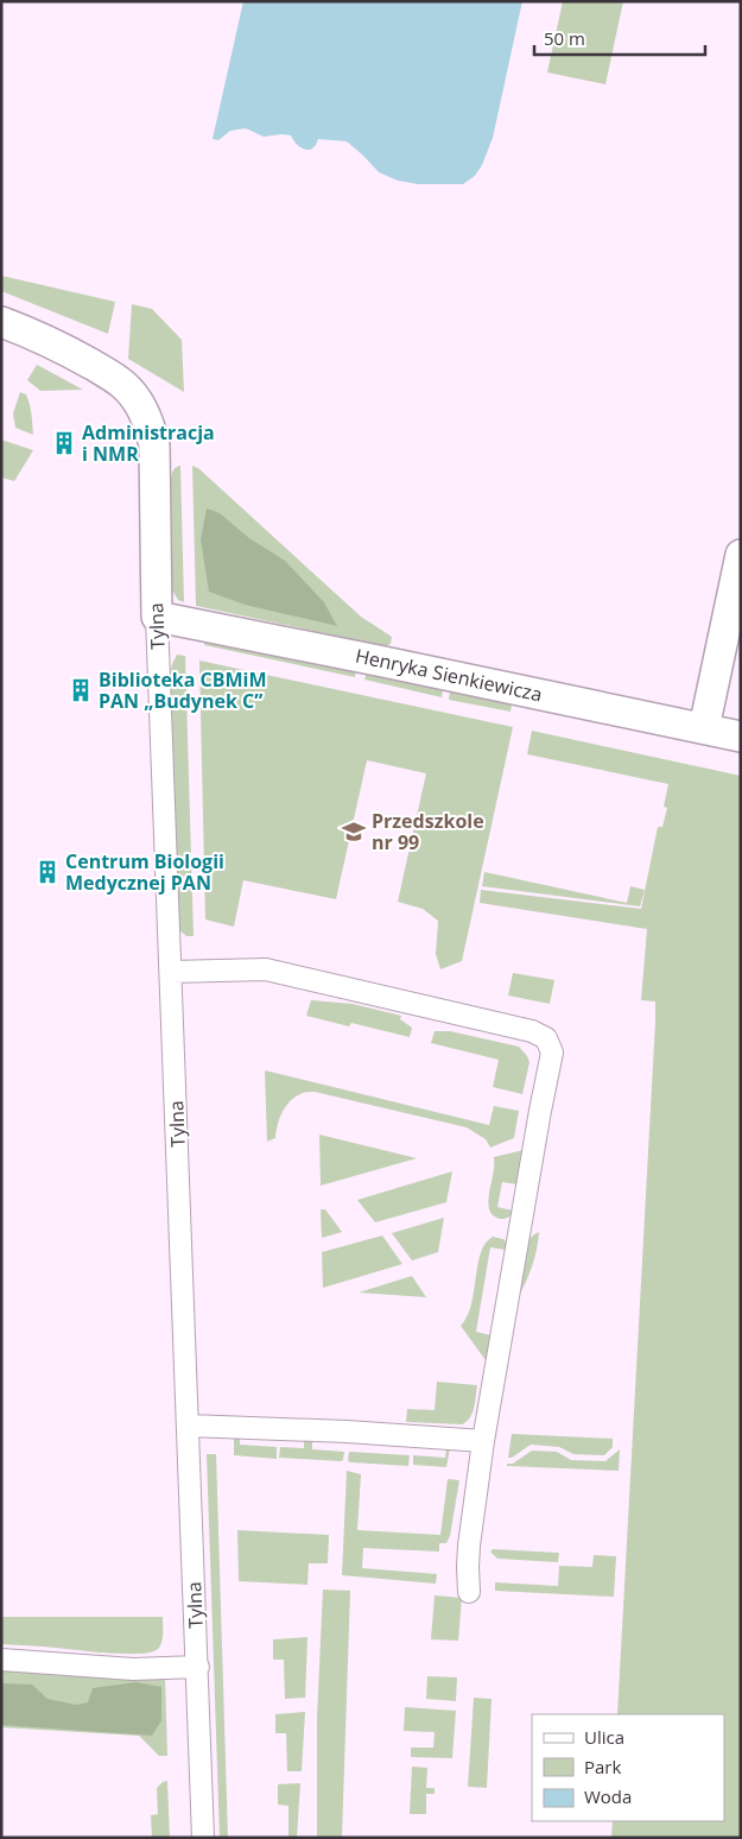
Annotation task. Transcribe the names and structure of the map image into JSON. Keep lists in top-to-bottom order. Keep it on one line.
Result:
{"streets":{"street":["Tylna","Henryka Sienkiewicza"]},"crossings":[["Tylna","Henryka Sienkiewicza"]],"places":{"building":["Administracja i NMR","Biblioteka CBMiM PAN „Budynek C”","Centrum Biologii Medycznej PAN"],"school or university":["Przedszkole nr 99"]},"legend":["Ulica","Park","Woda"],"scale_bar":"50 m"}
